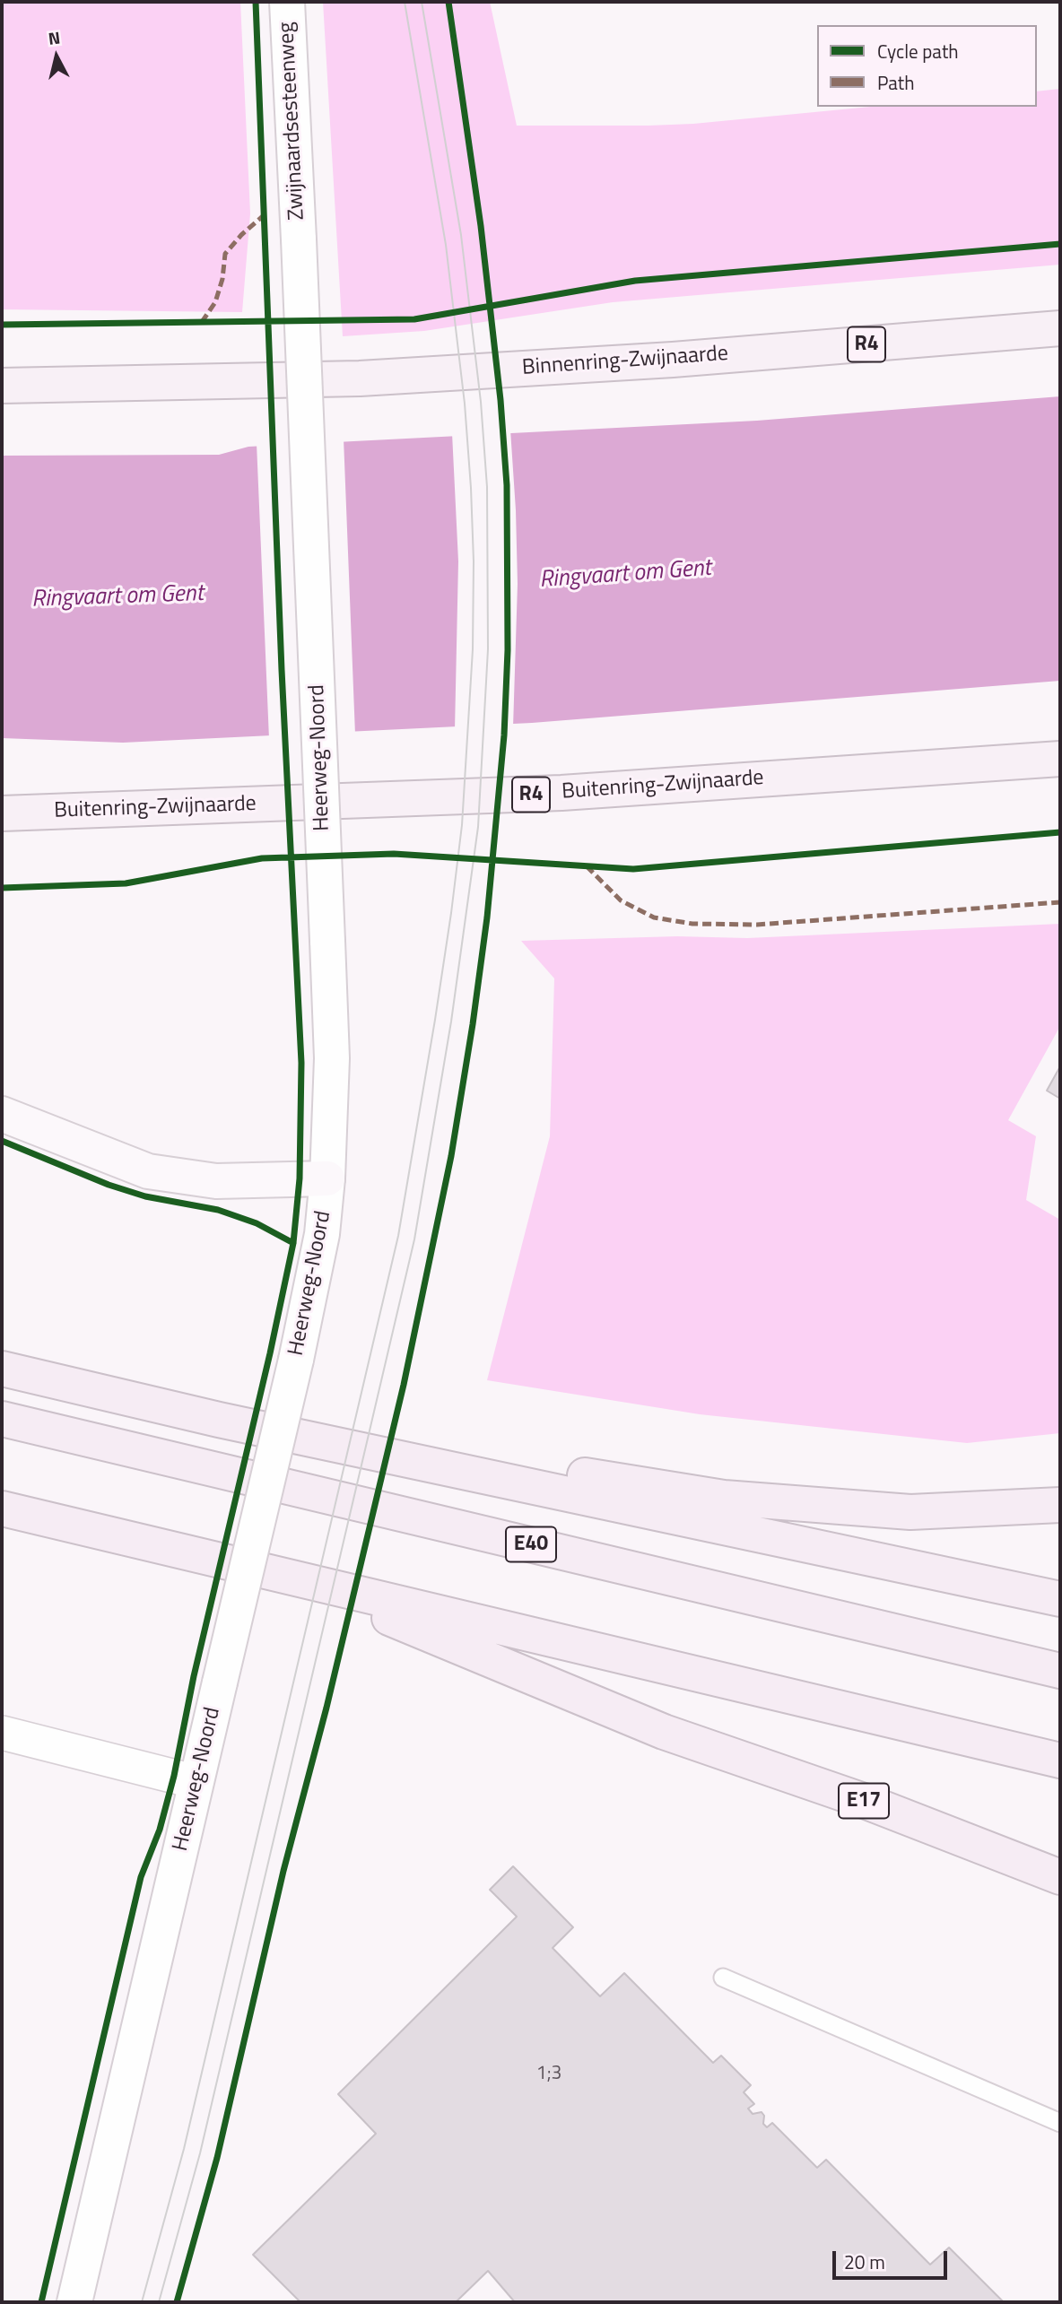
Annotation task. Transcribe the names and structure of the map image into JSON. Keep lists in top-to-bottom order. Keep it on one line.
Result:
{"streets":{"highway":["R4","Binnenring-Zwijnaarde","Buitenring-Zwijnaarde","E40","E17"],"street":["Zwijnaardsesteenweg","Heerweg-Noord"]},"crossings":[["Zwijnaardsesteenweg","Heerweg-Noord"]],"water":["Ringvaart om Gent"],"house_numbers":["1;3"],"legend":["Cycle path","Path"],"scale_bar":"20 m","north":"top"}
